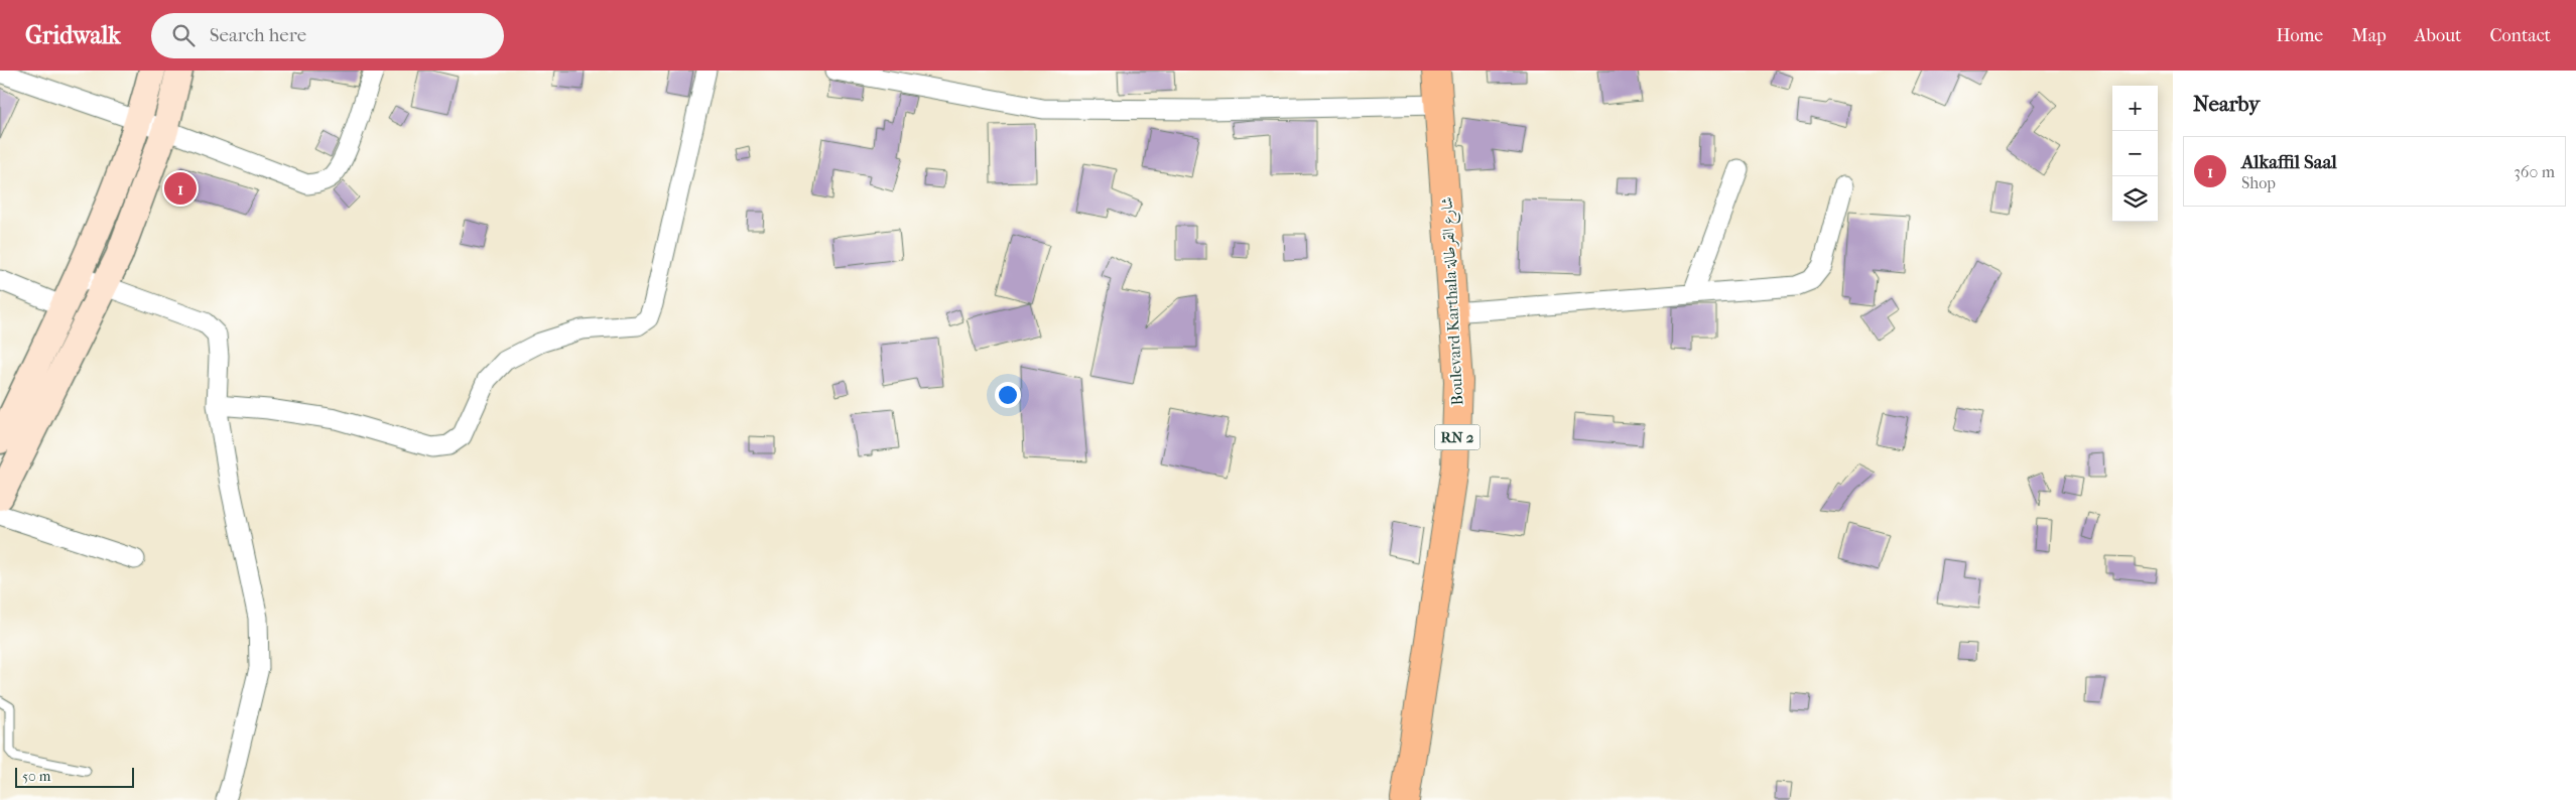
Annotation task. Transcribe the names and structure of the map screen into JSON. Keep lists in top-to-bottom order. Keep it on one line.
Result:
{"streets":{"main road":["Boulevard Karthala شارع القرطالة","RN 2"]},"scale_bar":"50 m","page":{"header":"Gridwalk","search":"Search here","nav":["Home","Map","About","Contact"],"heading":"Nearby","map_buttons":["+","−"],"list":[{"mark":"1","name":"Alkaffil Saal","note":"Shop","value":"360 m"}],"pins":"1","scale":"50 m"}}
